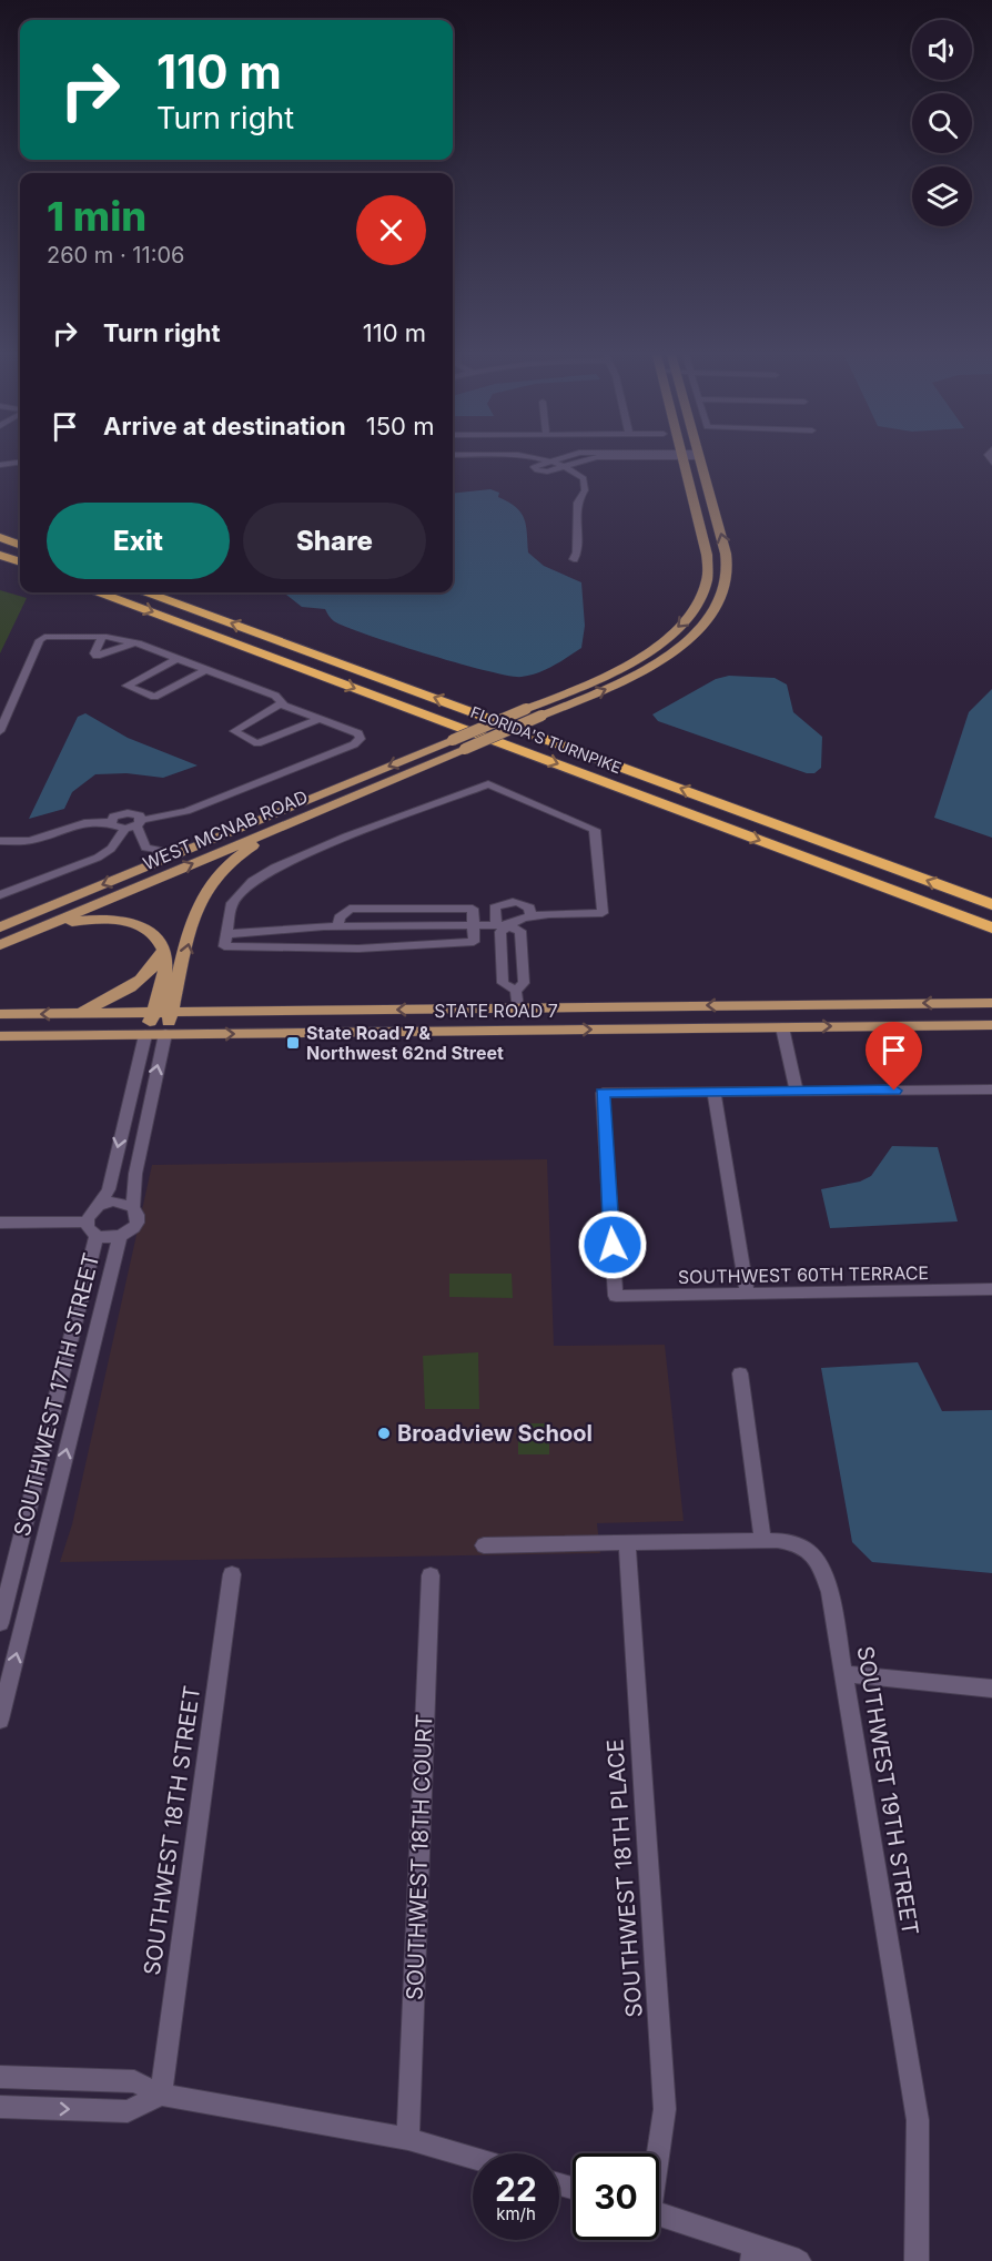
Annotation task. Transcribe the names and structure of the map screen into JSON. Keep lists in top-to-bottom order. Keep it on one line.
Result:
{"streets":{"highway":["FLORIDA'S TURNPIKE"],"main road":["WEST MCNAB ROAD","STATE ROAD 7"],"street":["SOUTHWEST 60TH TERRACE","SOUTHWEST 17TH STREET","SOUTHWEST 19TH STREET","SOUTHWEST 18TH STREET","SOUTHWEST 18TH COURT","SOUTHWEST 18TH PLACE"]},"crossings":[["SOUTHWEST 19TH STREET","SOUTHWEST 18TH PLACE"]],"places":{"transit":["State Road 7 & Northwest 62nd Street"],"other":["Broadview School"]},"page":{"turn":["110 m","Turn right"],"heading":["1 min","260 m · 11:06"],"list":[{"name":"Turn right","value":"110 m"},{"name":"Arrive at destination","value":"150 m"}],"buttons":["Exit","Share"],"speed":"22 km/h","limit":"30"}}
